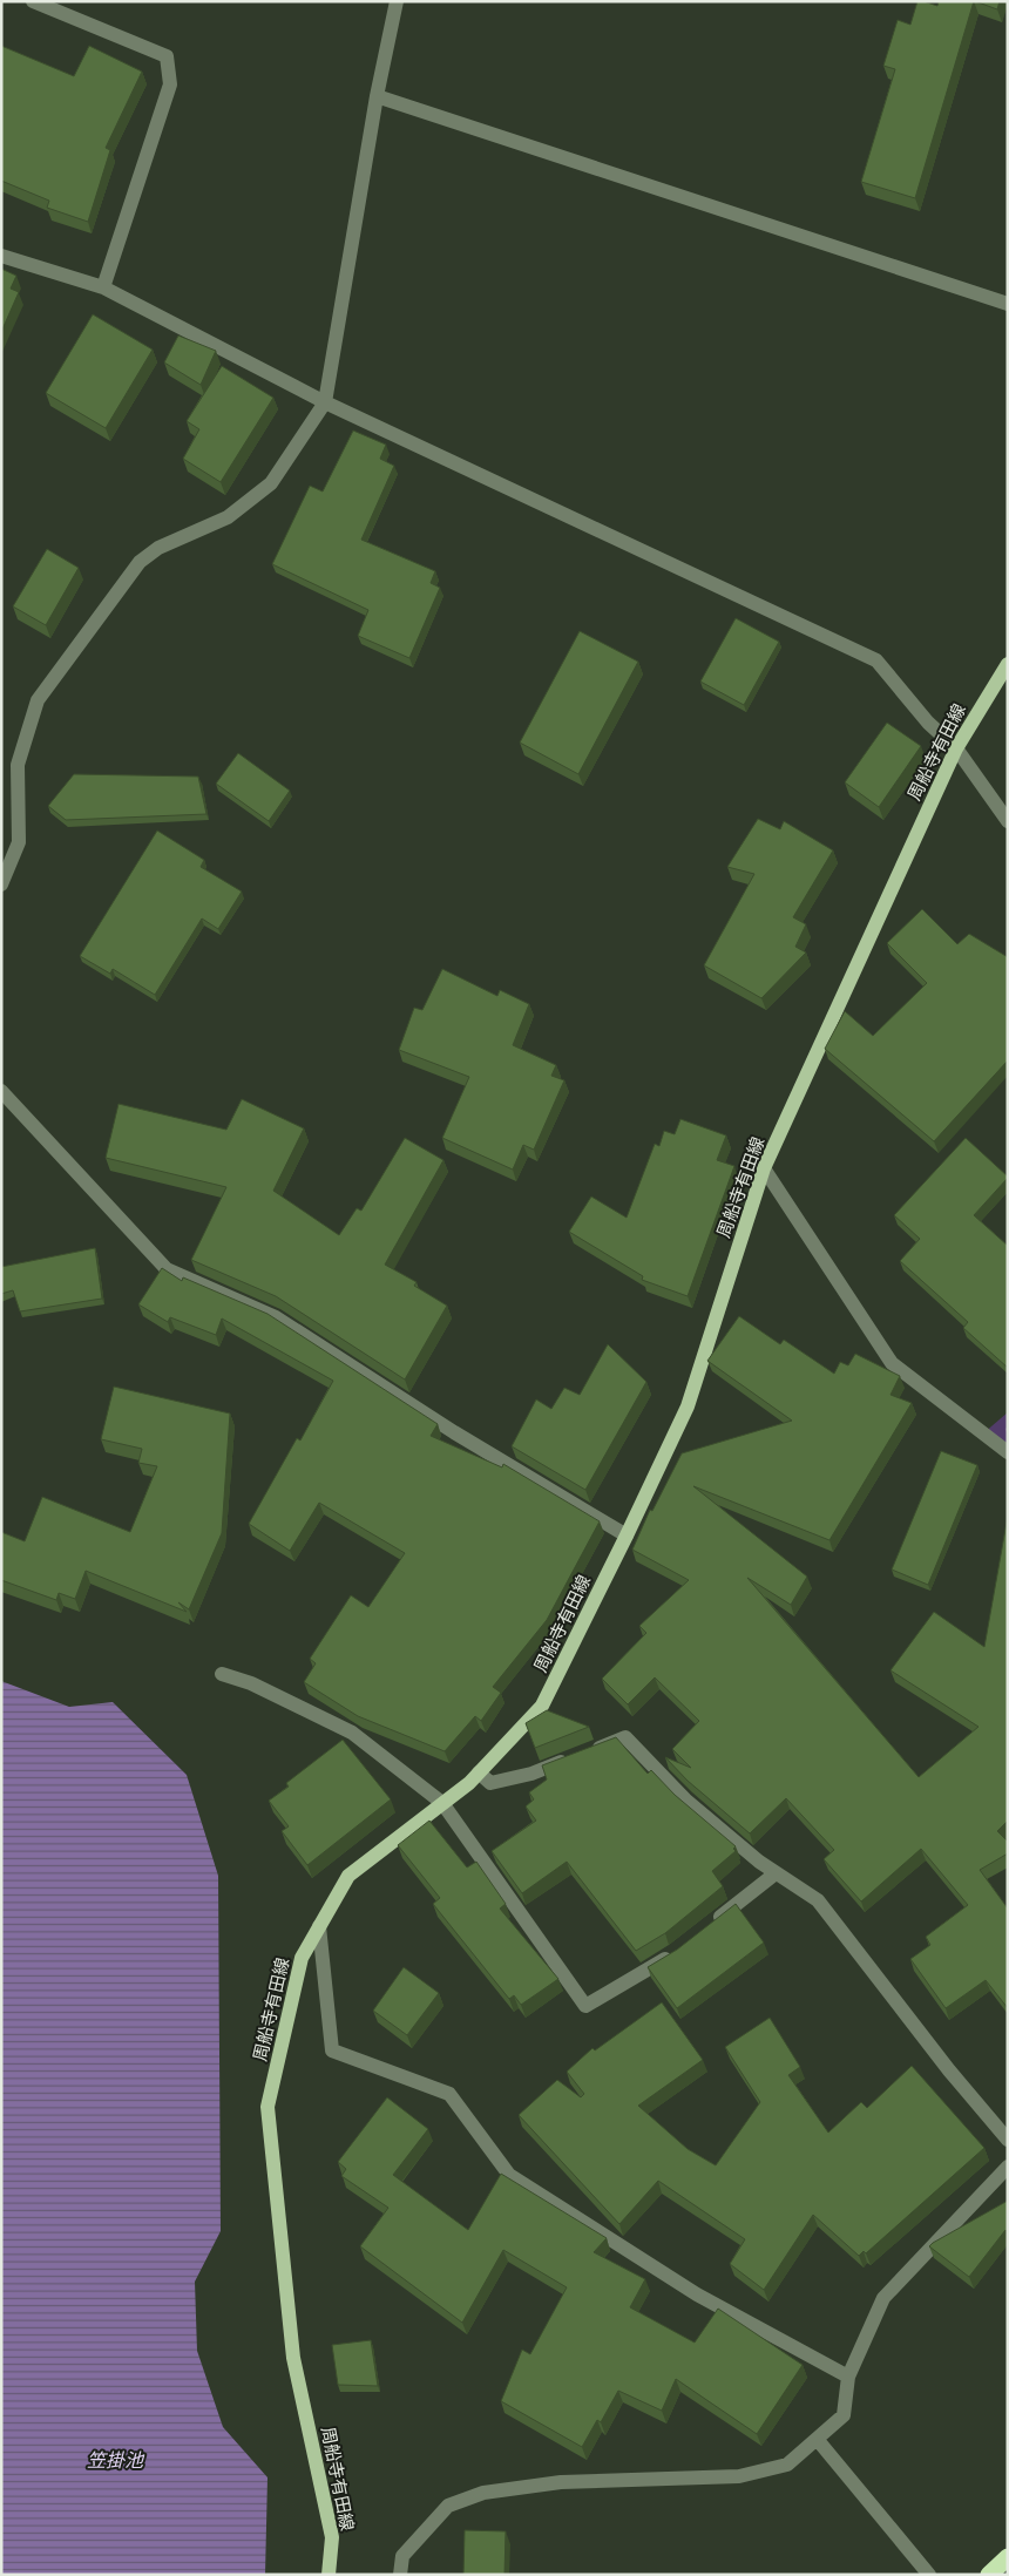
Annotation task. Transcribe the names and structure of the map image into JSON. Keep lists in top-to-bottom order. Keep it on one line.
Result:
{"streets":{"main road":["周船寺有田線"]},"water":["笠掛池"]}
